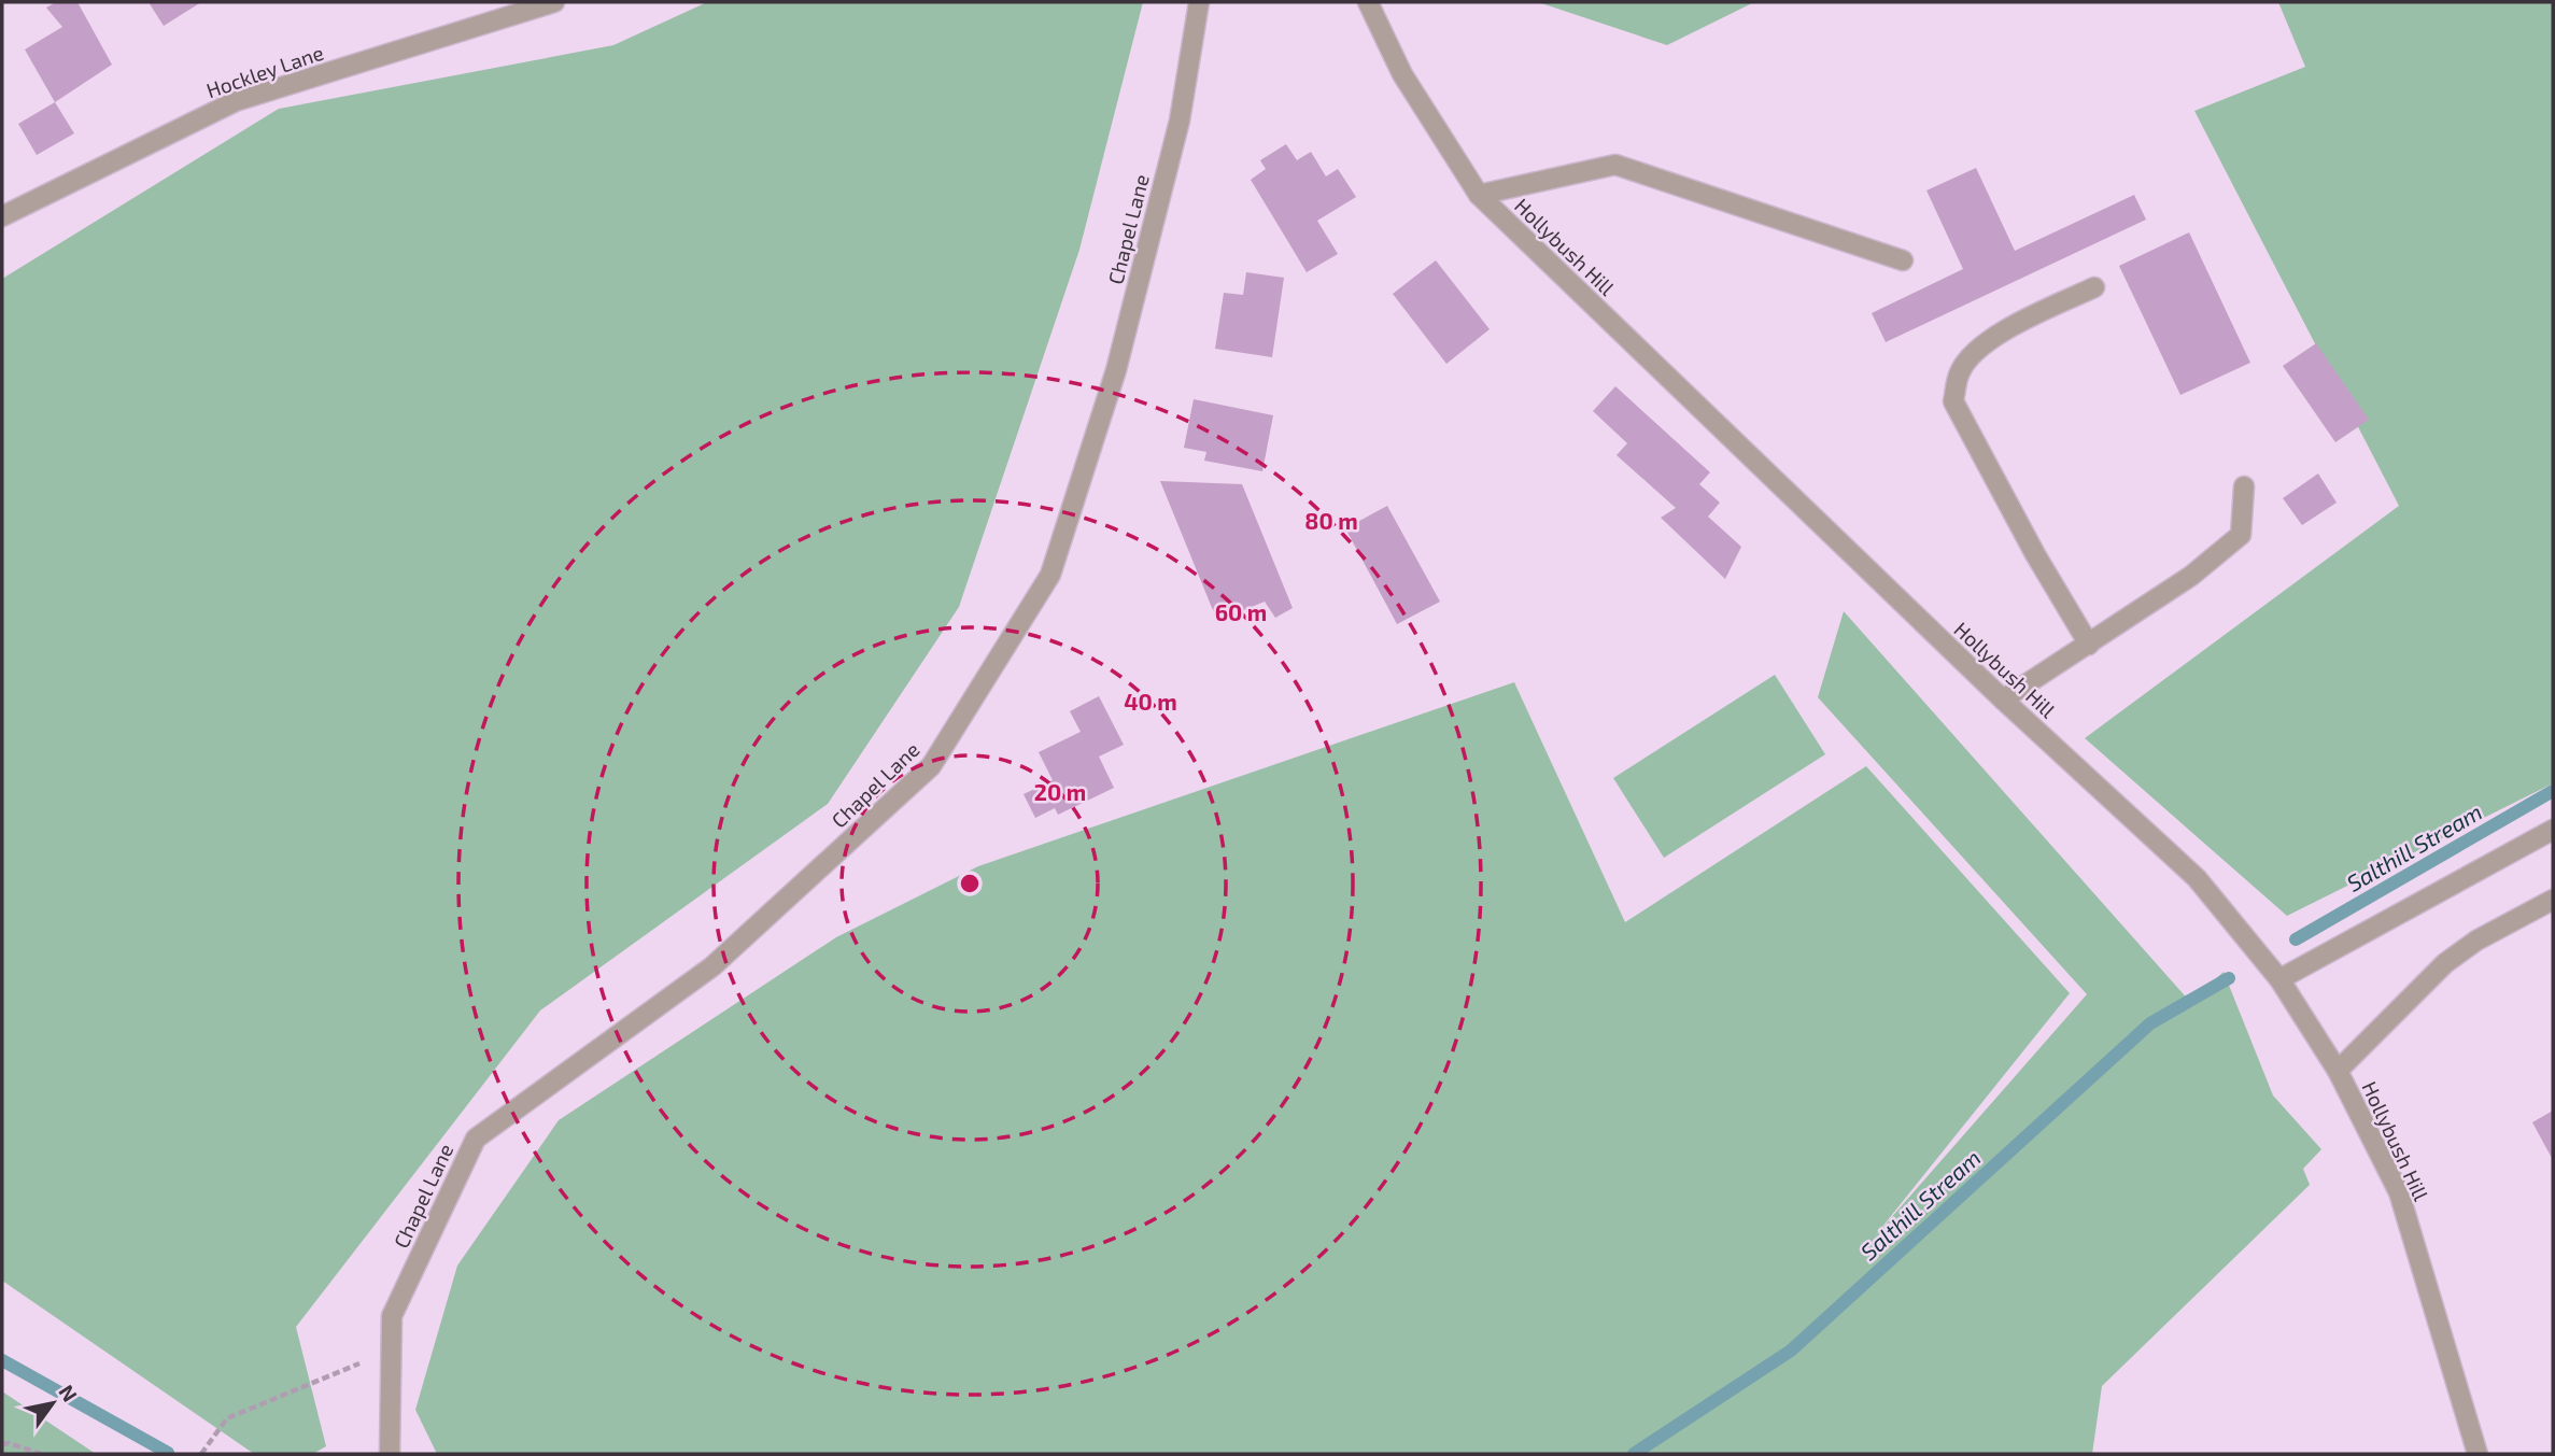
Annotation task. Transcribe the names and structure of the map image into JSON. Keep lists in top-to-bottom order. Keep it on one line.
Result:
{"streets":{"street":["Hockley Lane","Chapel Lane","Hollybush Hill"]},"water":["Salthill Stream"],"north":"top right","rings":["80 m","60 m","40 m","20 m"]}
